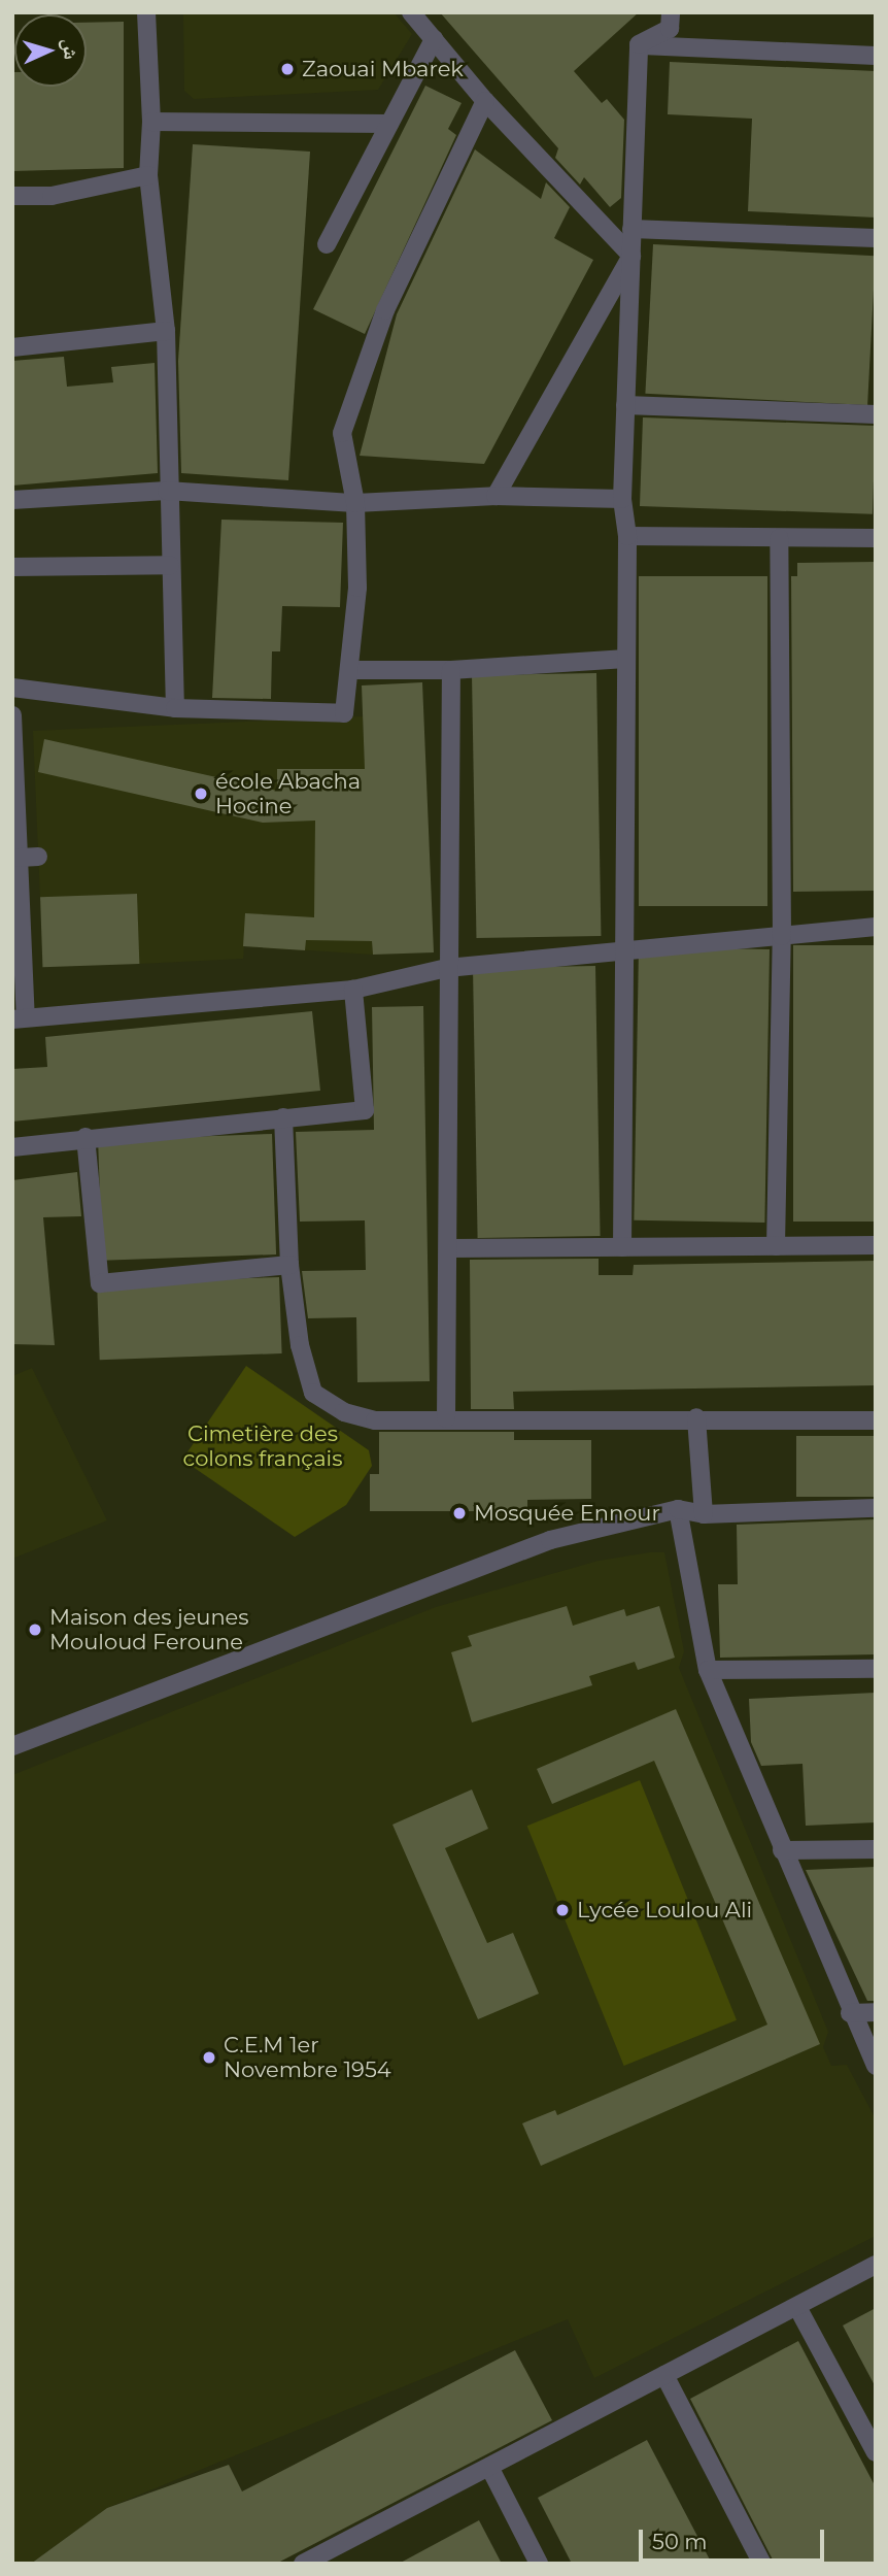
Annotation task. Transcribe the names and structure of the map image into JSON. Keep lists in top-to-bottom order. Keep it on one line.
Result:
{"parks":["Cimetière des colons français"],"places":["Zaouai Mbarek","école Abacha Hocine","Mosquée Ennour","Maison des jeunes Mouloud Feroune","Lycée Loulou Ali","C.E.M 1er Novembre 1954"],"scale_bar":"50 m","north":"right"}
